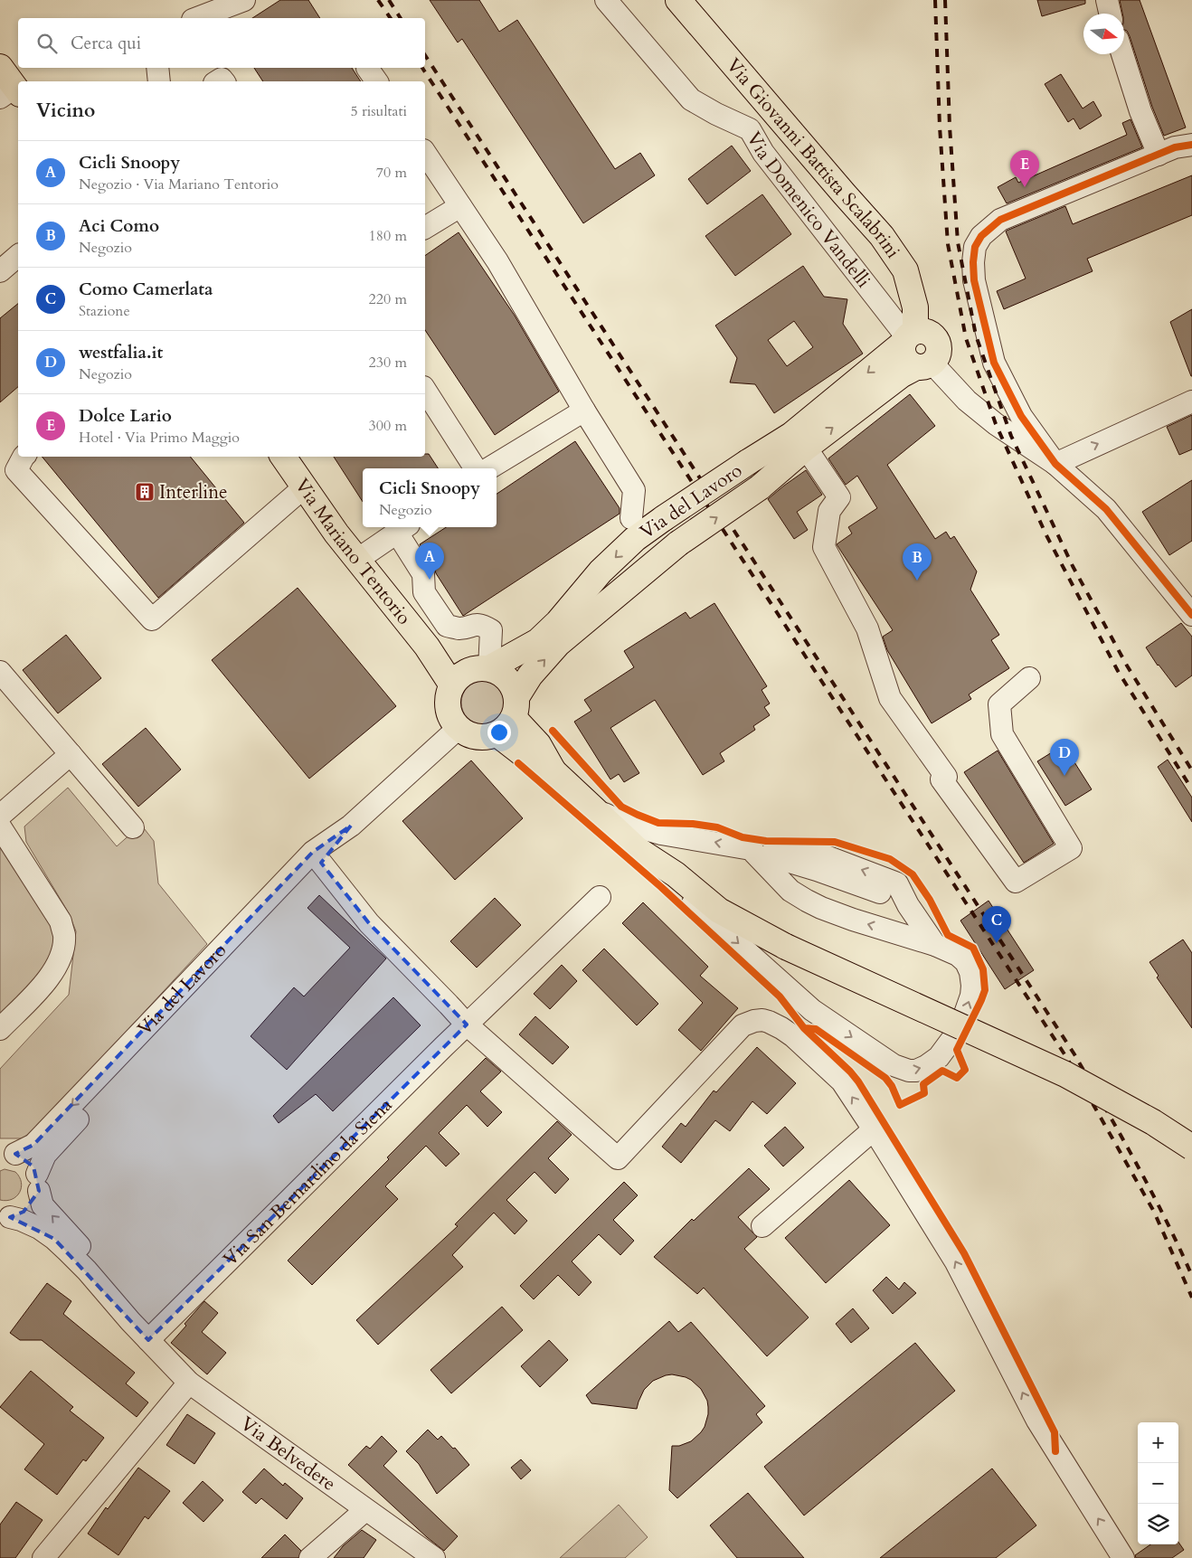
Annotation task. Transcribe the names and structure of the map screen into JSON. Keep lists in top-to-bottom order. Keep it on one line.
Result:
{"streets":{"main road":["Via Giovanni Battista Scalabrini","Via del Lavoro","Via Mariano Tentorio"],"street":["Via Domenico Vandelli","Via San Bernardino da Siena","Via Belvedere"]},"crossings":[["Via Giovanni Battista Scalabrini","Via Domenico Vandelli"],["Via Giovanni Battista Scalabrini","Via del Lavoro"],["Via Domenico Vandelli","Via del Lavoro"],["Via del Lavoro","Via Mariano Tentorio"],["Via del Lavoro","Via Belvedere"],["Via San Bernardino da Siena","Via Belvedere"]],"places":{"building":["Interline"]},"north":"right","page":{"search":"Cerca qui","heading":["Vicino","5 risultati"],"list":[{"mark":"A","name":"Cicli Snoopy","note":"Negozio · Via Mariano Tentorio","value":"70 m"},{"mark":"B","name":"Aci Como","note":"Negozio","value":"180 m"},{"mark":"C","name":"Como Camerlata","note":"Stazione","value":"220 m"},{"mark":"D","name":"westfalia.it","note":"Negozio","value":"230 m"},{"mark":"E","name":"Dolce Lario","note":"Hotel · Via Primo Maggio","value":"300 m"}],"pins":["E","A","B","D","C"],"popup":["Cicli Snoopy","Negozio"],"map_buttons":["+","−"]}}
